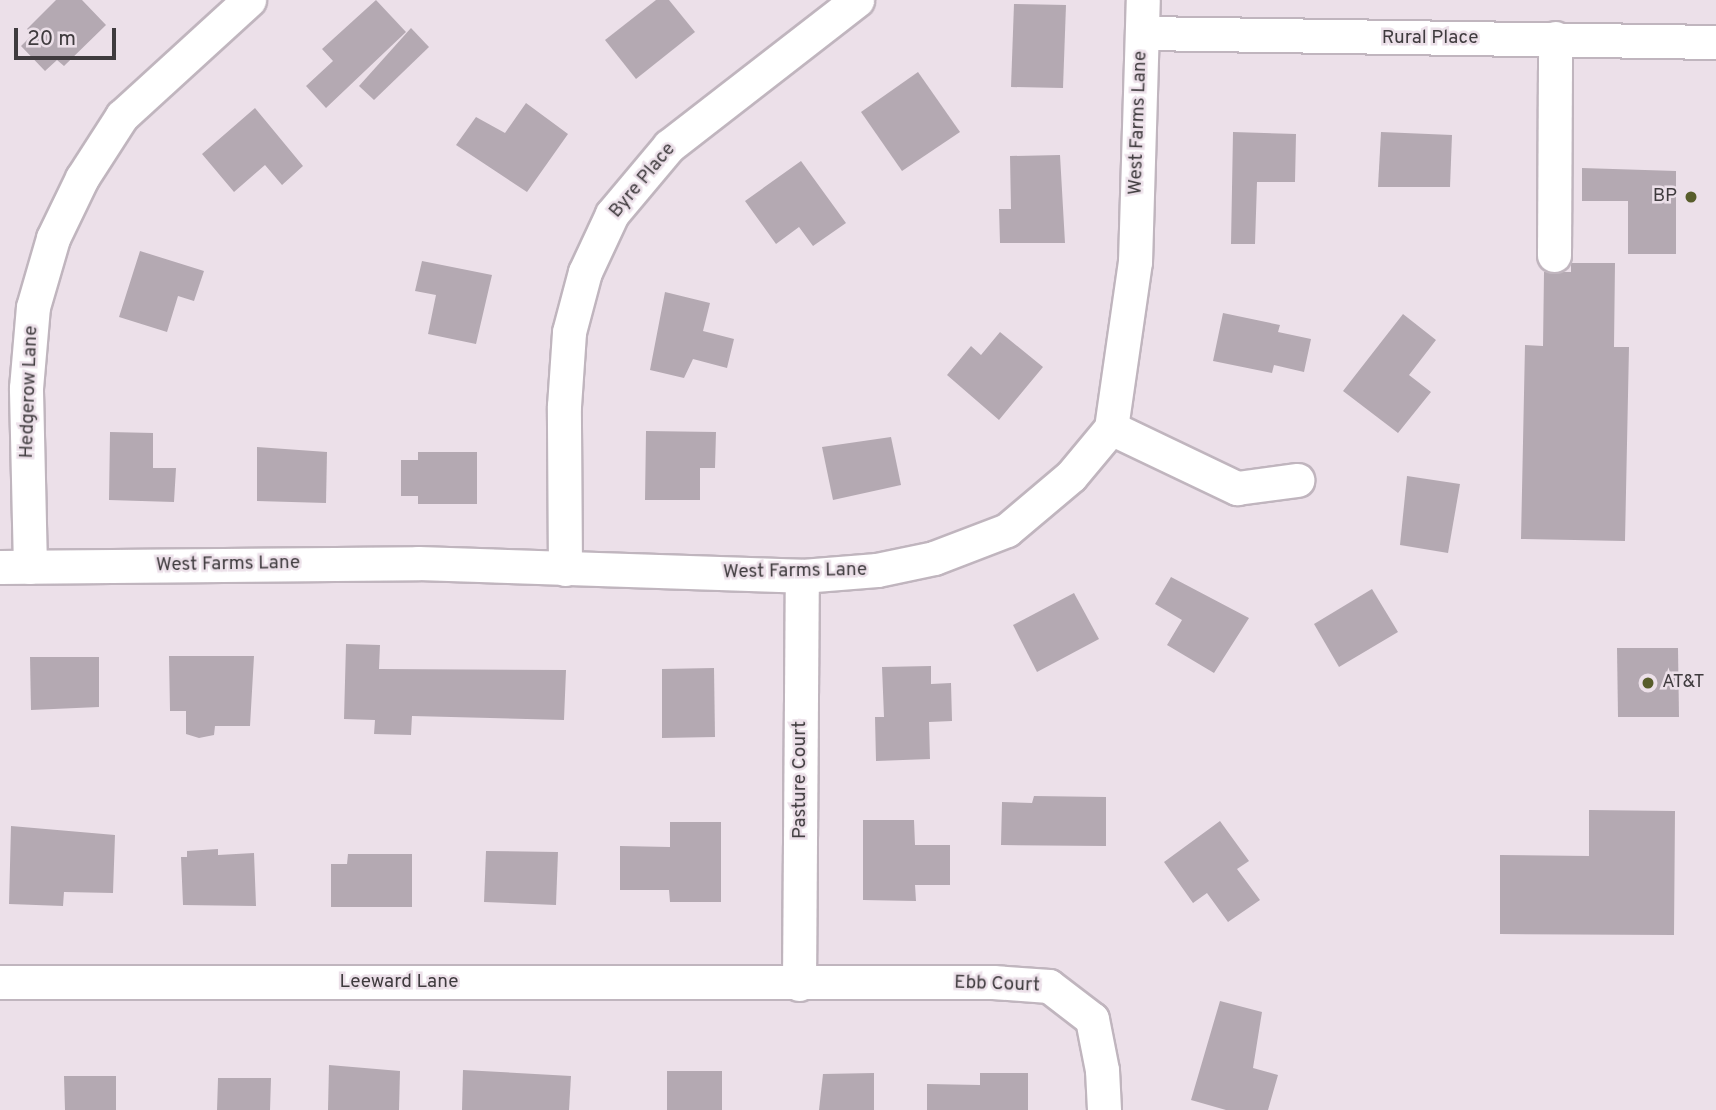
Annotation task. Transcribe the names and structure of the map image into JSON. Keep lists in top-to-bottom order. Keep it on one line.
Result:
{"streets":{"street":["Rural Place","West Farms Lane","Byre Place","Hedgerow Lane","Pasture Court","Leeward Lane","Ebb Court"]},"crossings":[["Rural Place","West Farms Lane"],["West Farms Lane","Byre Place"],["West Farms Lane","Hedgerow Lane"],["West Farms Lane","Pasture Court"],["Pasture Court","Leeward Lane"],["Pasture Court","Ebb Court"],["Leeward Lane","Ebb Court"]],"places":["BP","AT&T"],"scale_bar":"20 m"}
